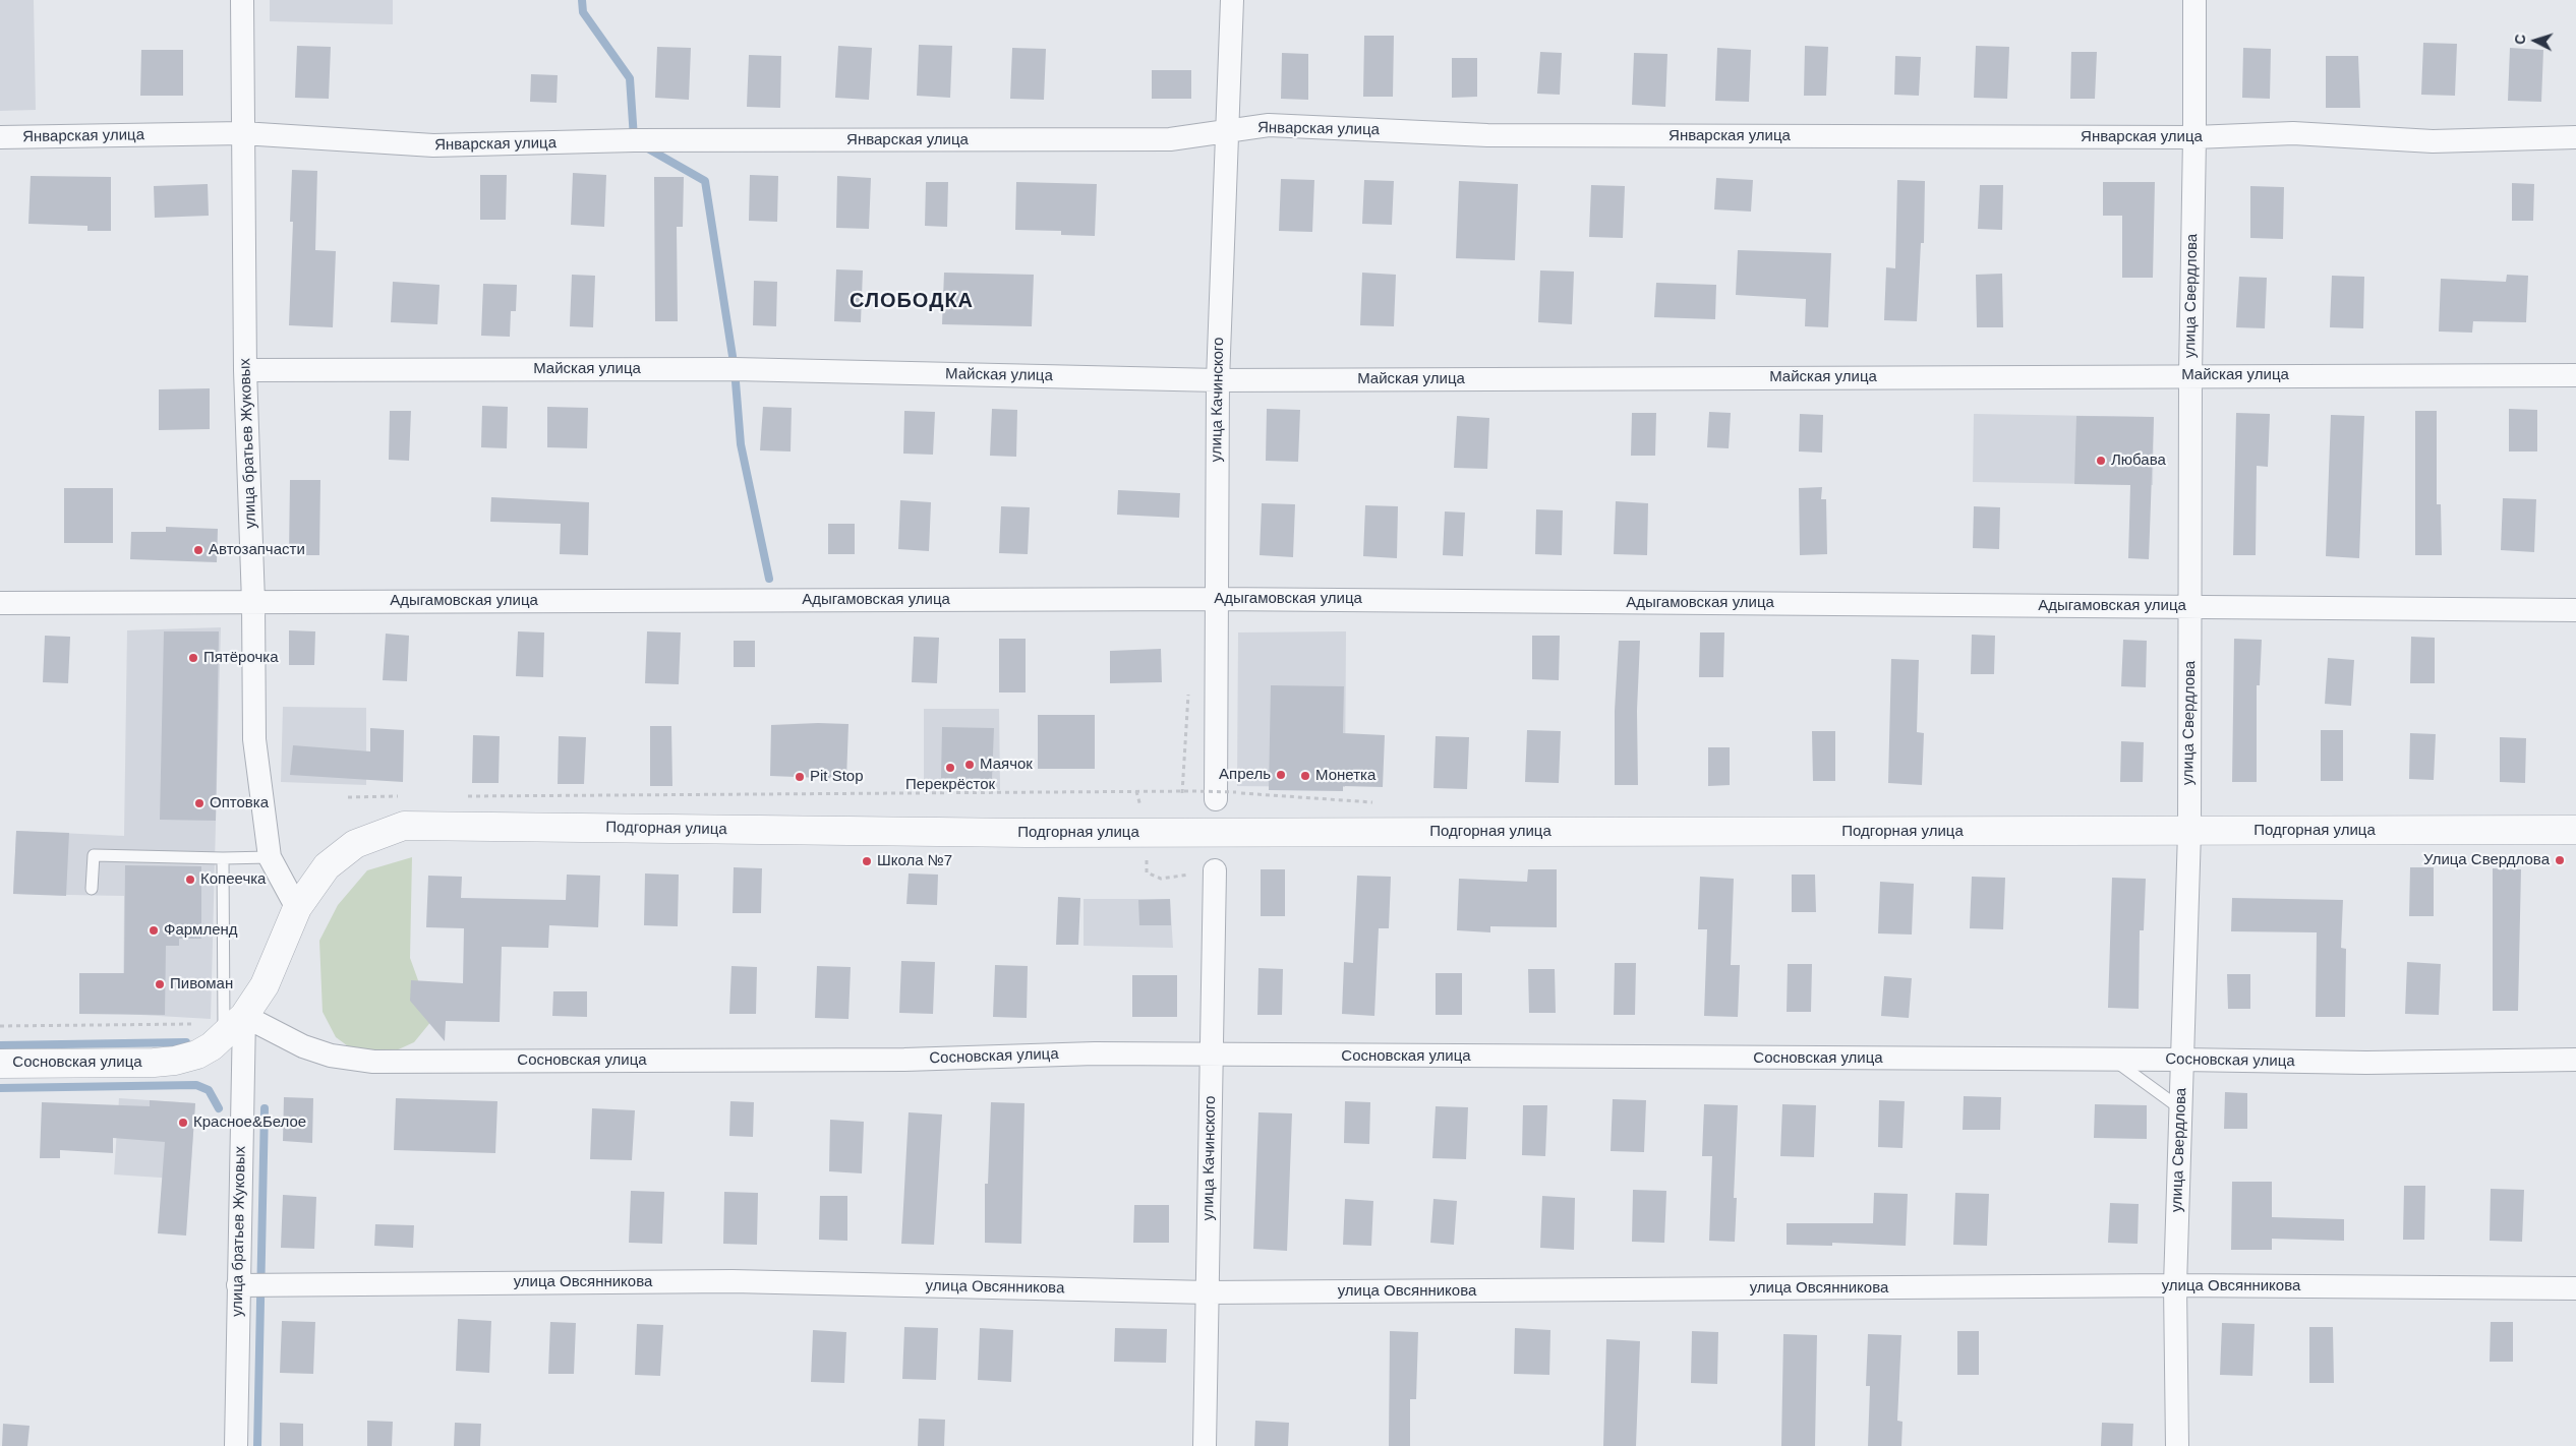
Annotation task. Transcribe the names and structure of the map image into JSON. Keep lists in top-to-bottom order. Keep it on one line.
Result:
{"streets":{"street":["Январская улица","улица Свердлова","Майская улица","улица Качинского","улица братьев Жуковых","Адыгамовская улица","Подгорная улица","Сосновская улица","улица Овсянникова"]},"crossings":[["Январская улица","улица Свердлова"],["Январская улица","улица Качинского"],["Январская улица","улица братьев Жуковых"],["улица Свердлова","Майская улица"],["улица Свердлова","Адыгамовская улица"],["улица Свердлова","Подгорная улица"],["улица Свердлова","Сосновская улица"],["улица Свердлова","улица Овсянникова"],["Майская улица","улица Качинского"],["Майская улица","улица братьев Жуковых"],["улица Качинского","Адыгамовская улица"],["улица Качинского","Сосновская улица"],["улица Качинского","улица Овсянникова"],["улица братьев Жуковых","Адыгамовская улица"],["улица братьев Жуковых","Подгорная улица"],["улица братьев Жуковых","Сосновская улица"],["улица братьев Жуковых","улица Овсянникова"],["Подгорная улица","Сосновская улица"]],"districts":["СЛОБОДКА"],"places":["Любава","Автозапчасти","Пятёрочка","Маячок","Перекрёсток","Апрель","Монетка","Pit Stop","Оптовка","Улица Свердлова","Школа №7","Копеечка","Фармленд","Пивоман","Красное&Белое"],"north":"left"}
